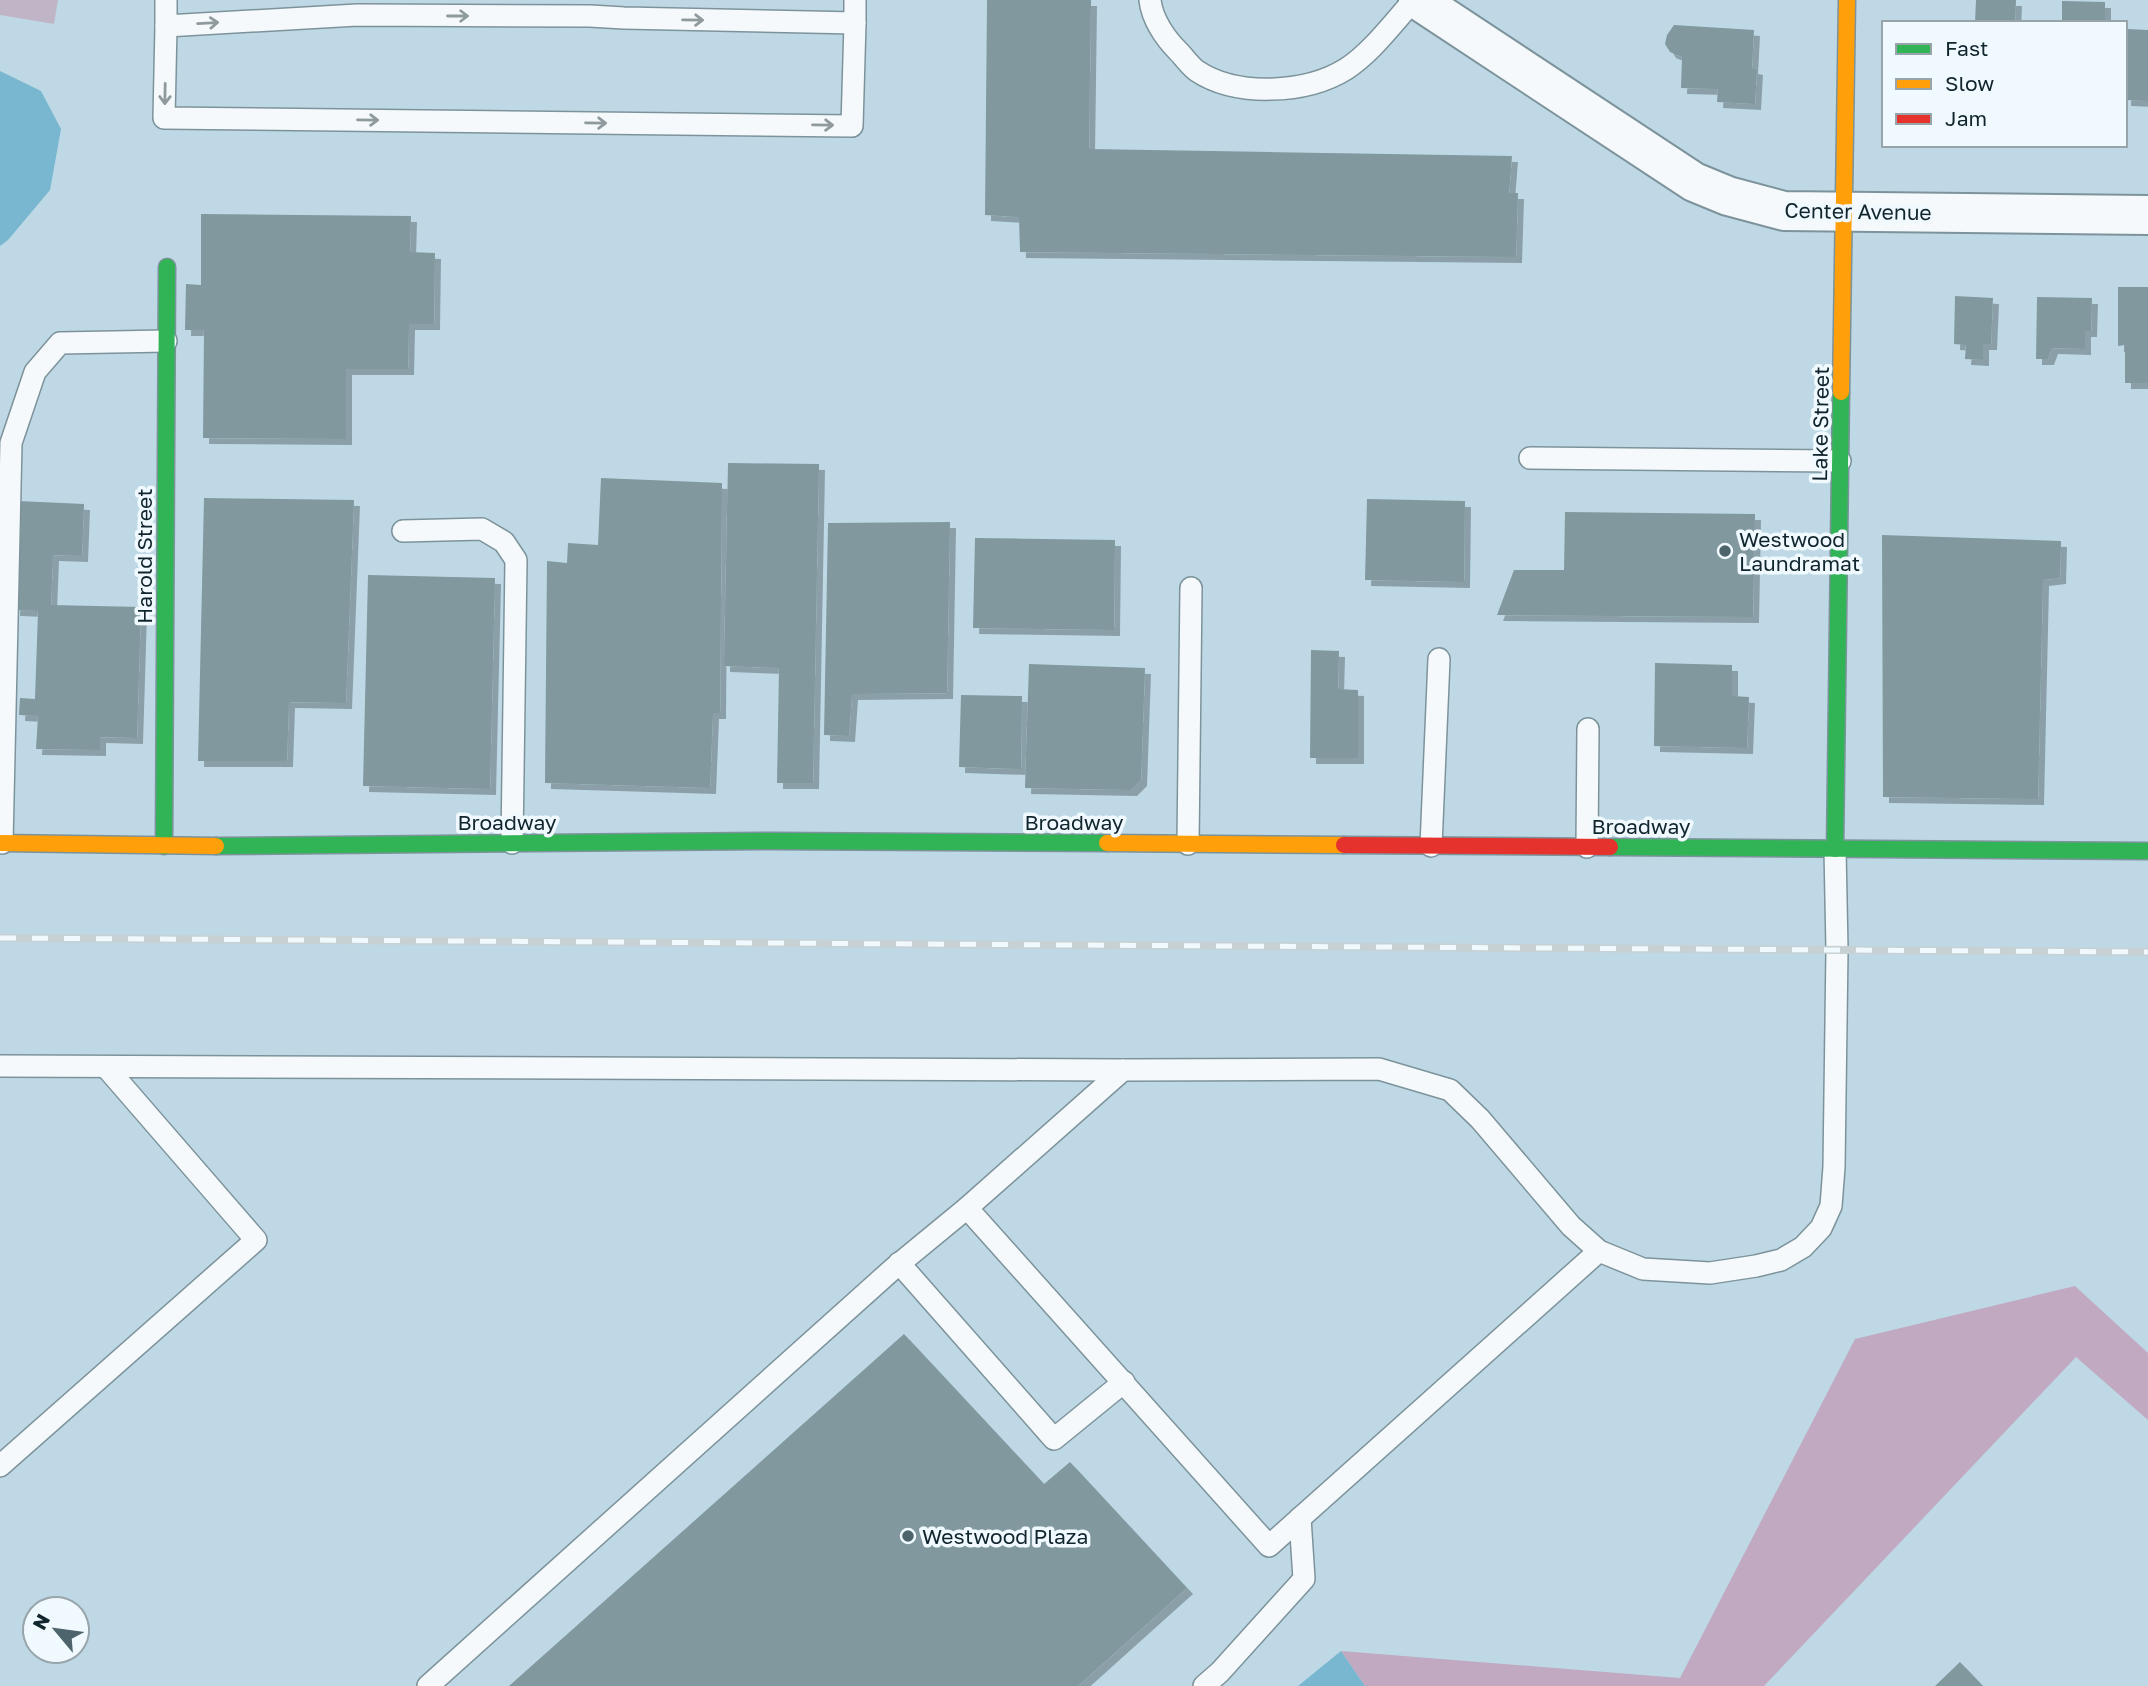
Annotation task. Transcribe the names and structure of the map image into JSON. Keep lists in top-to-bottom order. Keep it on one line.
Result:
{"streets":{"street":["Center Avenue","Lake Street","Harold Street","Broadway"]},"crossings":[["Center Avenue","Lake Street"],["Lake Street","Broadway"],["Harold Street","Broadway"]],"places":["Westwood Laundramat","Westwood Plaza"],"legend":["Fast","Slow","Jam"],"north":"top left"}
